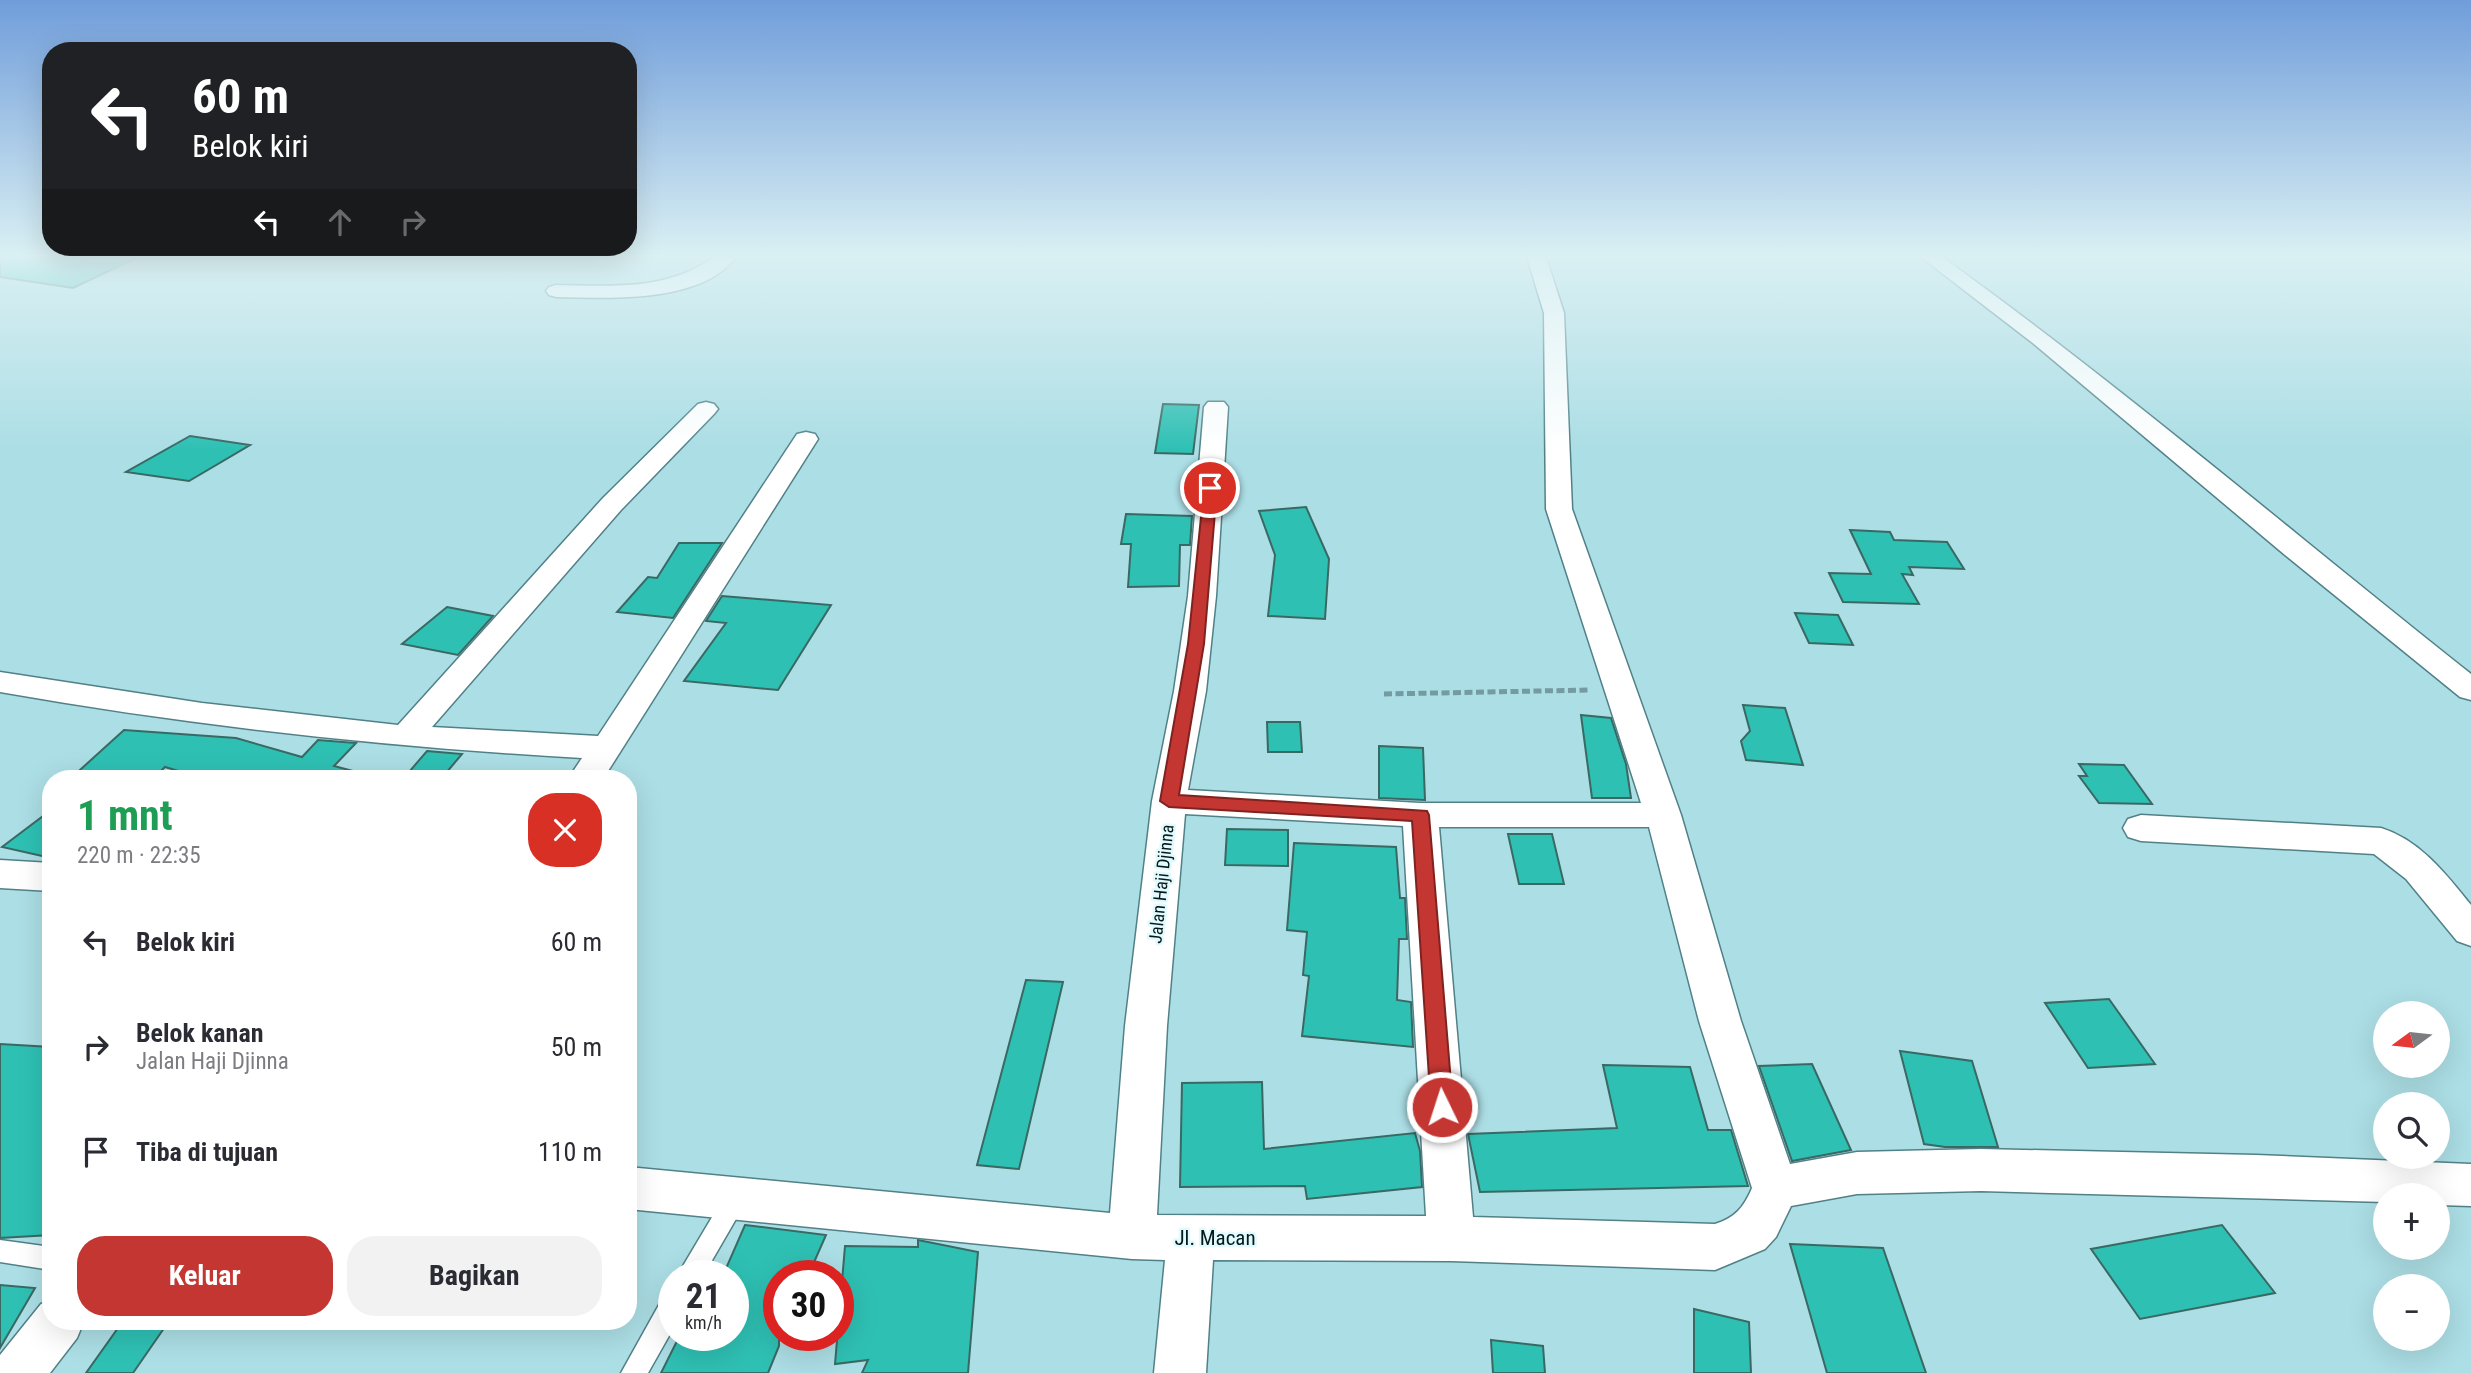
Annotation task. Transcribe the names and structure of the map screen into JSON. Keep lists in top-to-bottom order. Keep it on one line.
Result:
{"streets":{"street":["Jalan Haji Djinna","Jl. Macan"]},"crossings":[["Jalan Haji Djinna","Jl. Macan"]],"north":"left","page":{"turn":["60 m","Belok kiri"],"heading":["1 mnt","220 m · 22:35"],"list":[{"name":"Belok kiri","value":"60 m"},{"name":"Belok kanan","note":"Jalan Haji Djinna","value":"50 m"},{"name":"Tiba di tujuan","value":"110 m"}],"map_buttons":["+","−"],"buttons":["Keluar","Bagikan"],"speed":"21 km/h","limit":"30"}}
